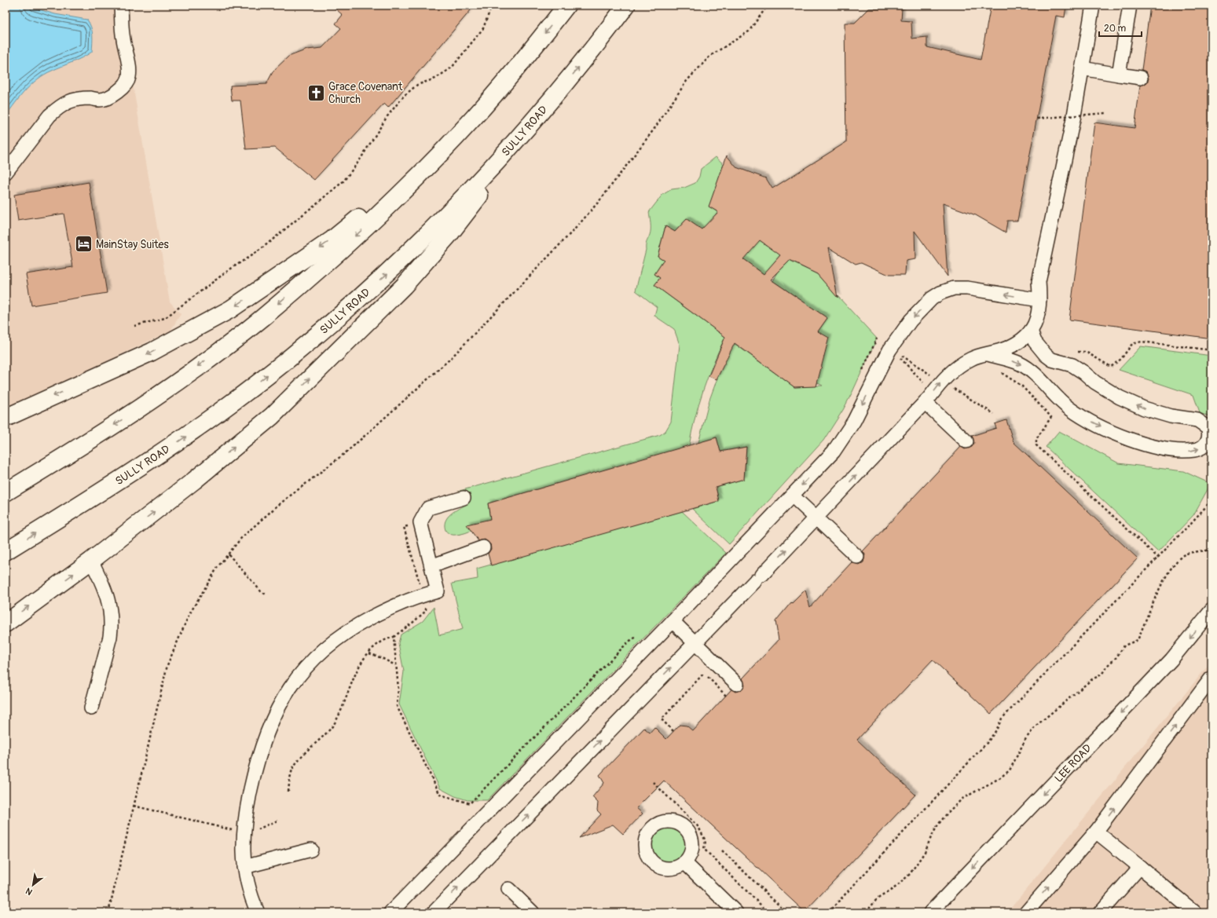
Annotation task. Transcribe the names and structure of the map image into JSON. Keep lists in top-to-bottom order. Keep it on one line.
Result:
{"streets":{"highway":["SULLY ROAD"],"street":["LEE ROAD"]},"places":{"church":["Grace Covenant Church"],"hotel":["MainStay Suites"]},"scale_bar":"20 m","north":"bottom left"}
